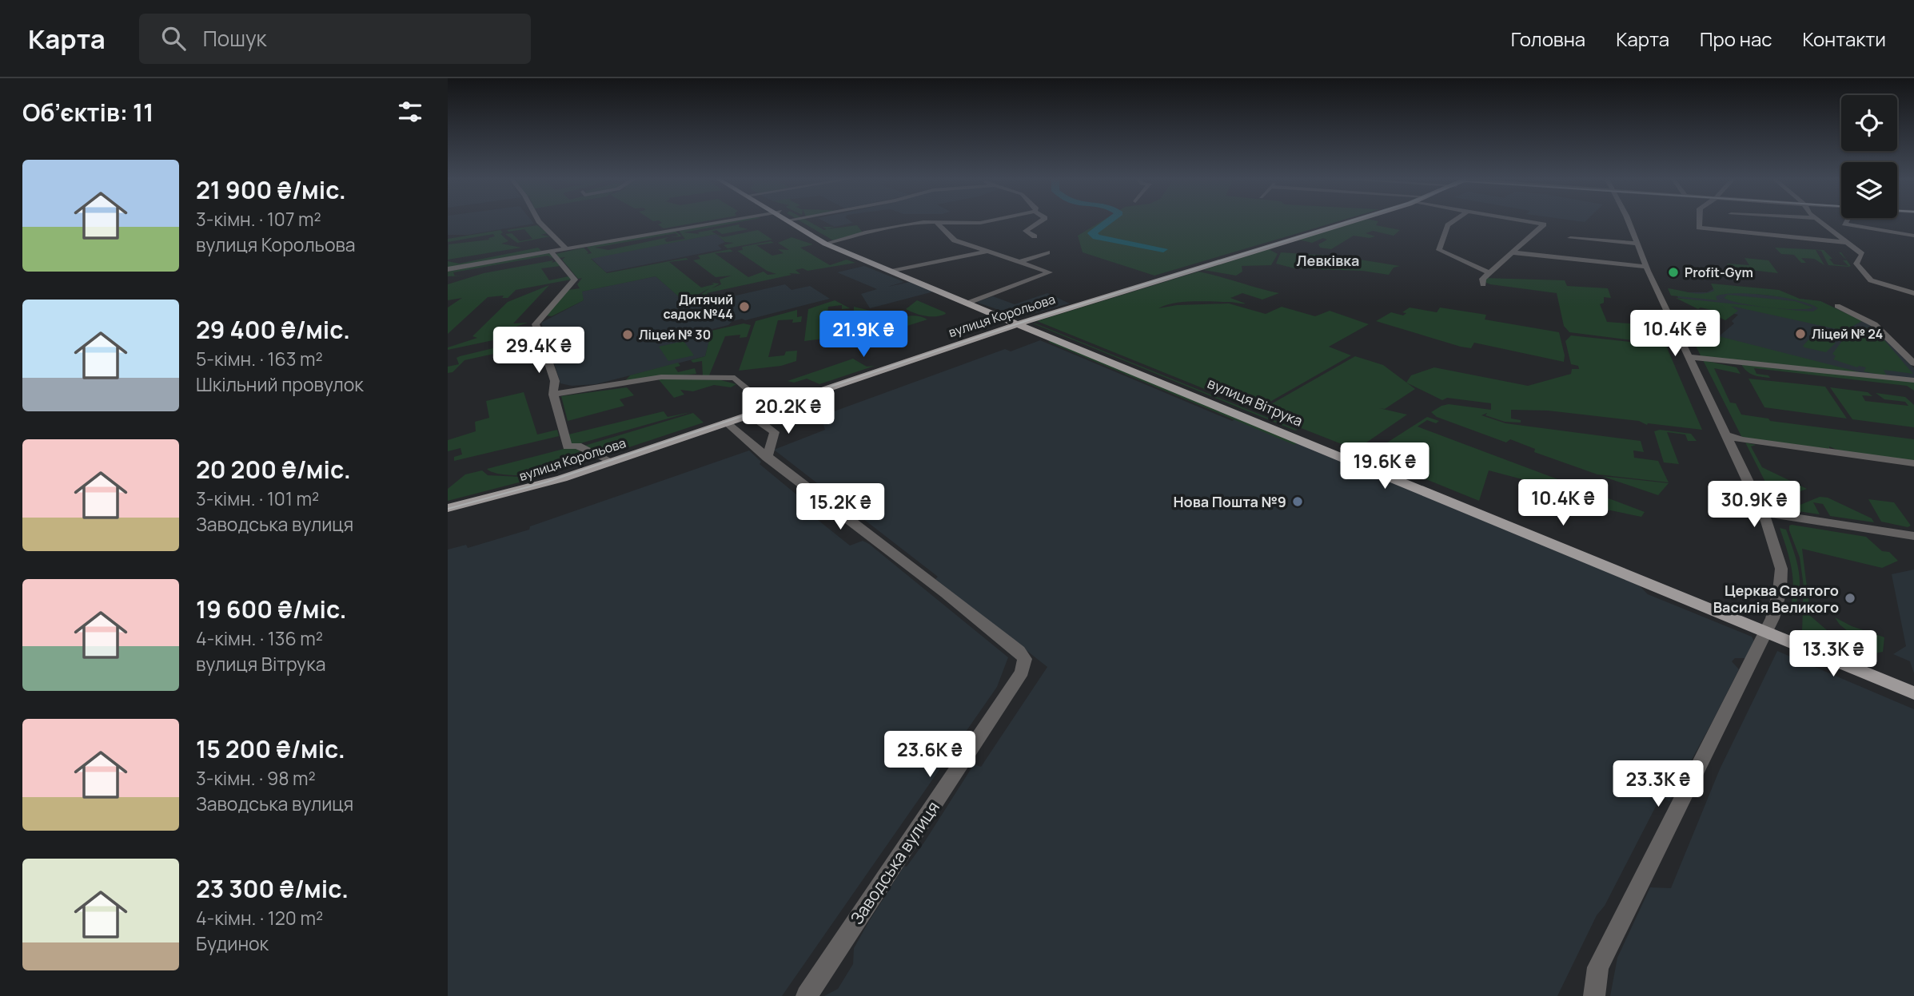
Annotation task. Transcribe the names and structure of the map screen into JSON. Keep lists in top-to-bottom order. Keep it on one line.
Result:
{"streets":{"main road":["вулиця Корольова","вулиця Вітрука"],"street":["Заводська вулиця"]},"crossings":[["вулиця Корольова","вулиця Вітрука"]],"districts":["Левківка"],"places":["Profit-Gym","Дитячий садок №44","Ліцей № 24","Ліцей № 30","Нова Пошта №9","Церква Святого Василія Великого"],"page":{"header":"Карта","search":"Пошук","nav":["Головна","Карта","Про нас","Контакти"],"heading":"Об’єктів: 11","list":[{"name":"21 900 ₴/міс.","note":"3-кімн. · 107 m² · вулиця Корольова"},{"name":"29 400 ₴/міс.","note":"5-кімн. · 163 m² · Шкільний провулок"},{"name":"20 200 ₴/міс.","note":"3-кімн. · 101 m² · Заводська вулиця"},{"name":"19 600 ₴/міс.","note":"4-кімн. · 136 m² · вулиця Вітрука"},{"name":"15 200 ₴/міс.","note":"3-кімн. · 98 m² · Заводська вулиця"},{"name":"23 300 ₴/міс.","note":"4-кімн. · 120 m² · Будинок"}],"price":["10.4K ₴","21.9K ₴","29.4K ₴","20.2K ₴","19.6K ₴","10.4K ₴","30.9K ₴","15.2K ₴","13.3K ₴","23.6K ₴","23.3K ₴"]}}
